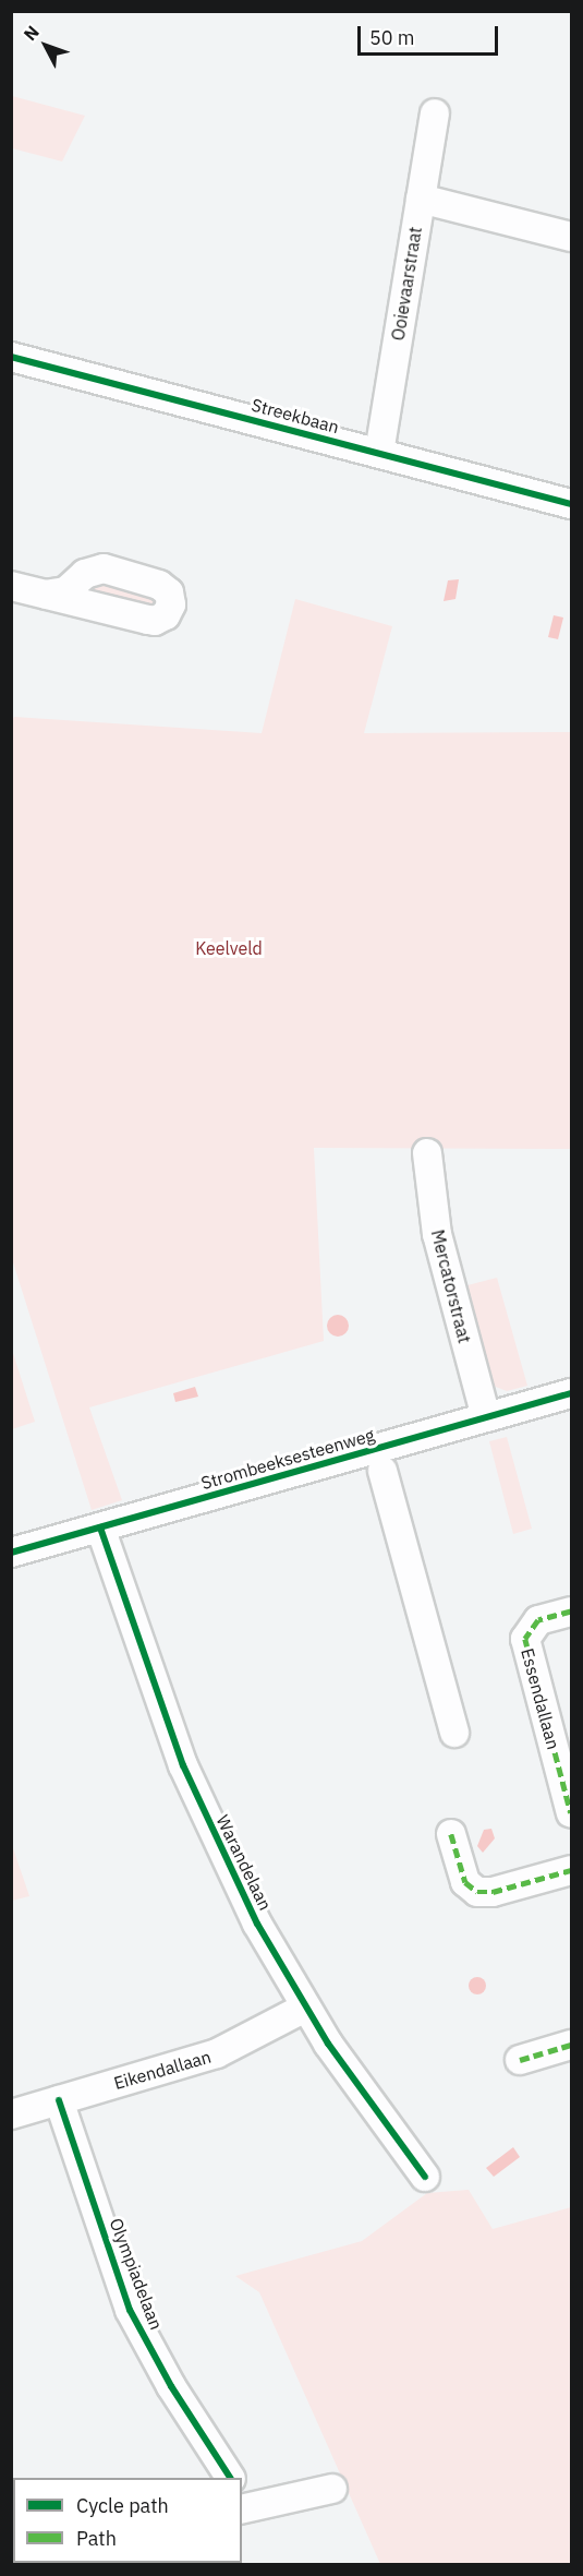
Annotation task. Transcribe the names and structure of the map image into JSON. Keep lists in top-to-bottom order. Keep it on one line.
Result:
{"streets":{"street":["Ooievaarstraat","Streekbaan","Mercatorstraat","Strombeeksesteenweg","Essendallaan","Warandelaan","Eikendallaan","Olympiadelaan"]},"crossings":[["Ooievaarstraat","Streekbaan"],["Mercatorstraat","Strombeeksesteenweg"],["Strombeeksesteenweg","Warandelaan"],["Warandelaan","Eikendallaan"],["Eikendallaan","Olympiadelaan"]],"parks":["Keelveld"],"legend":["Cycle path","Path"],"scale_bar":"50 m","north":"top left"}
